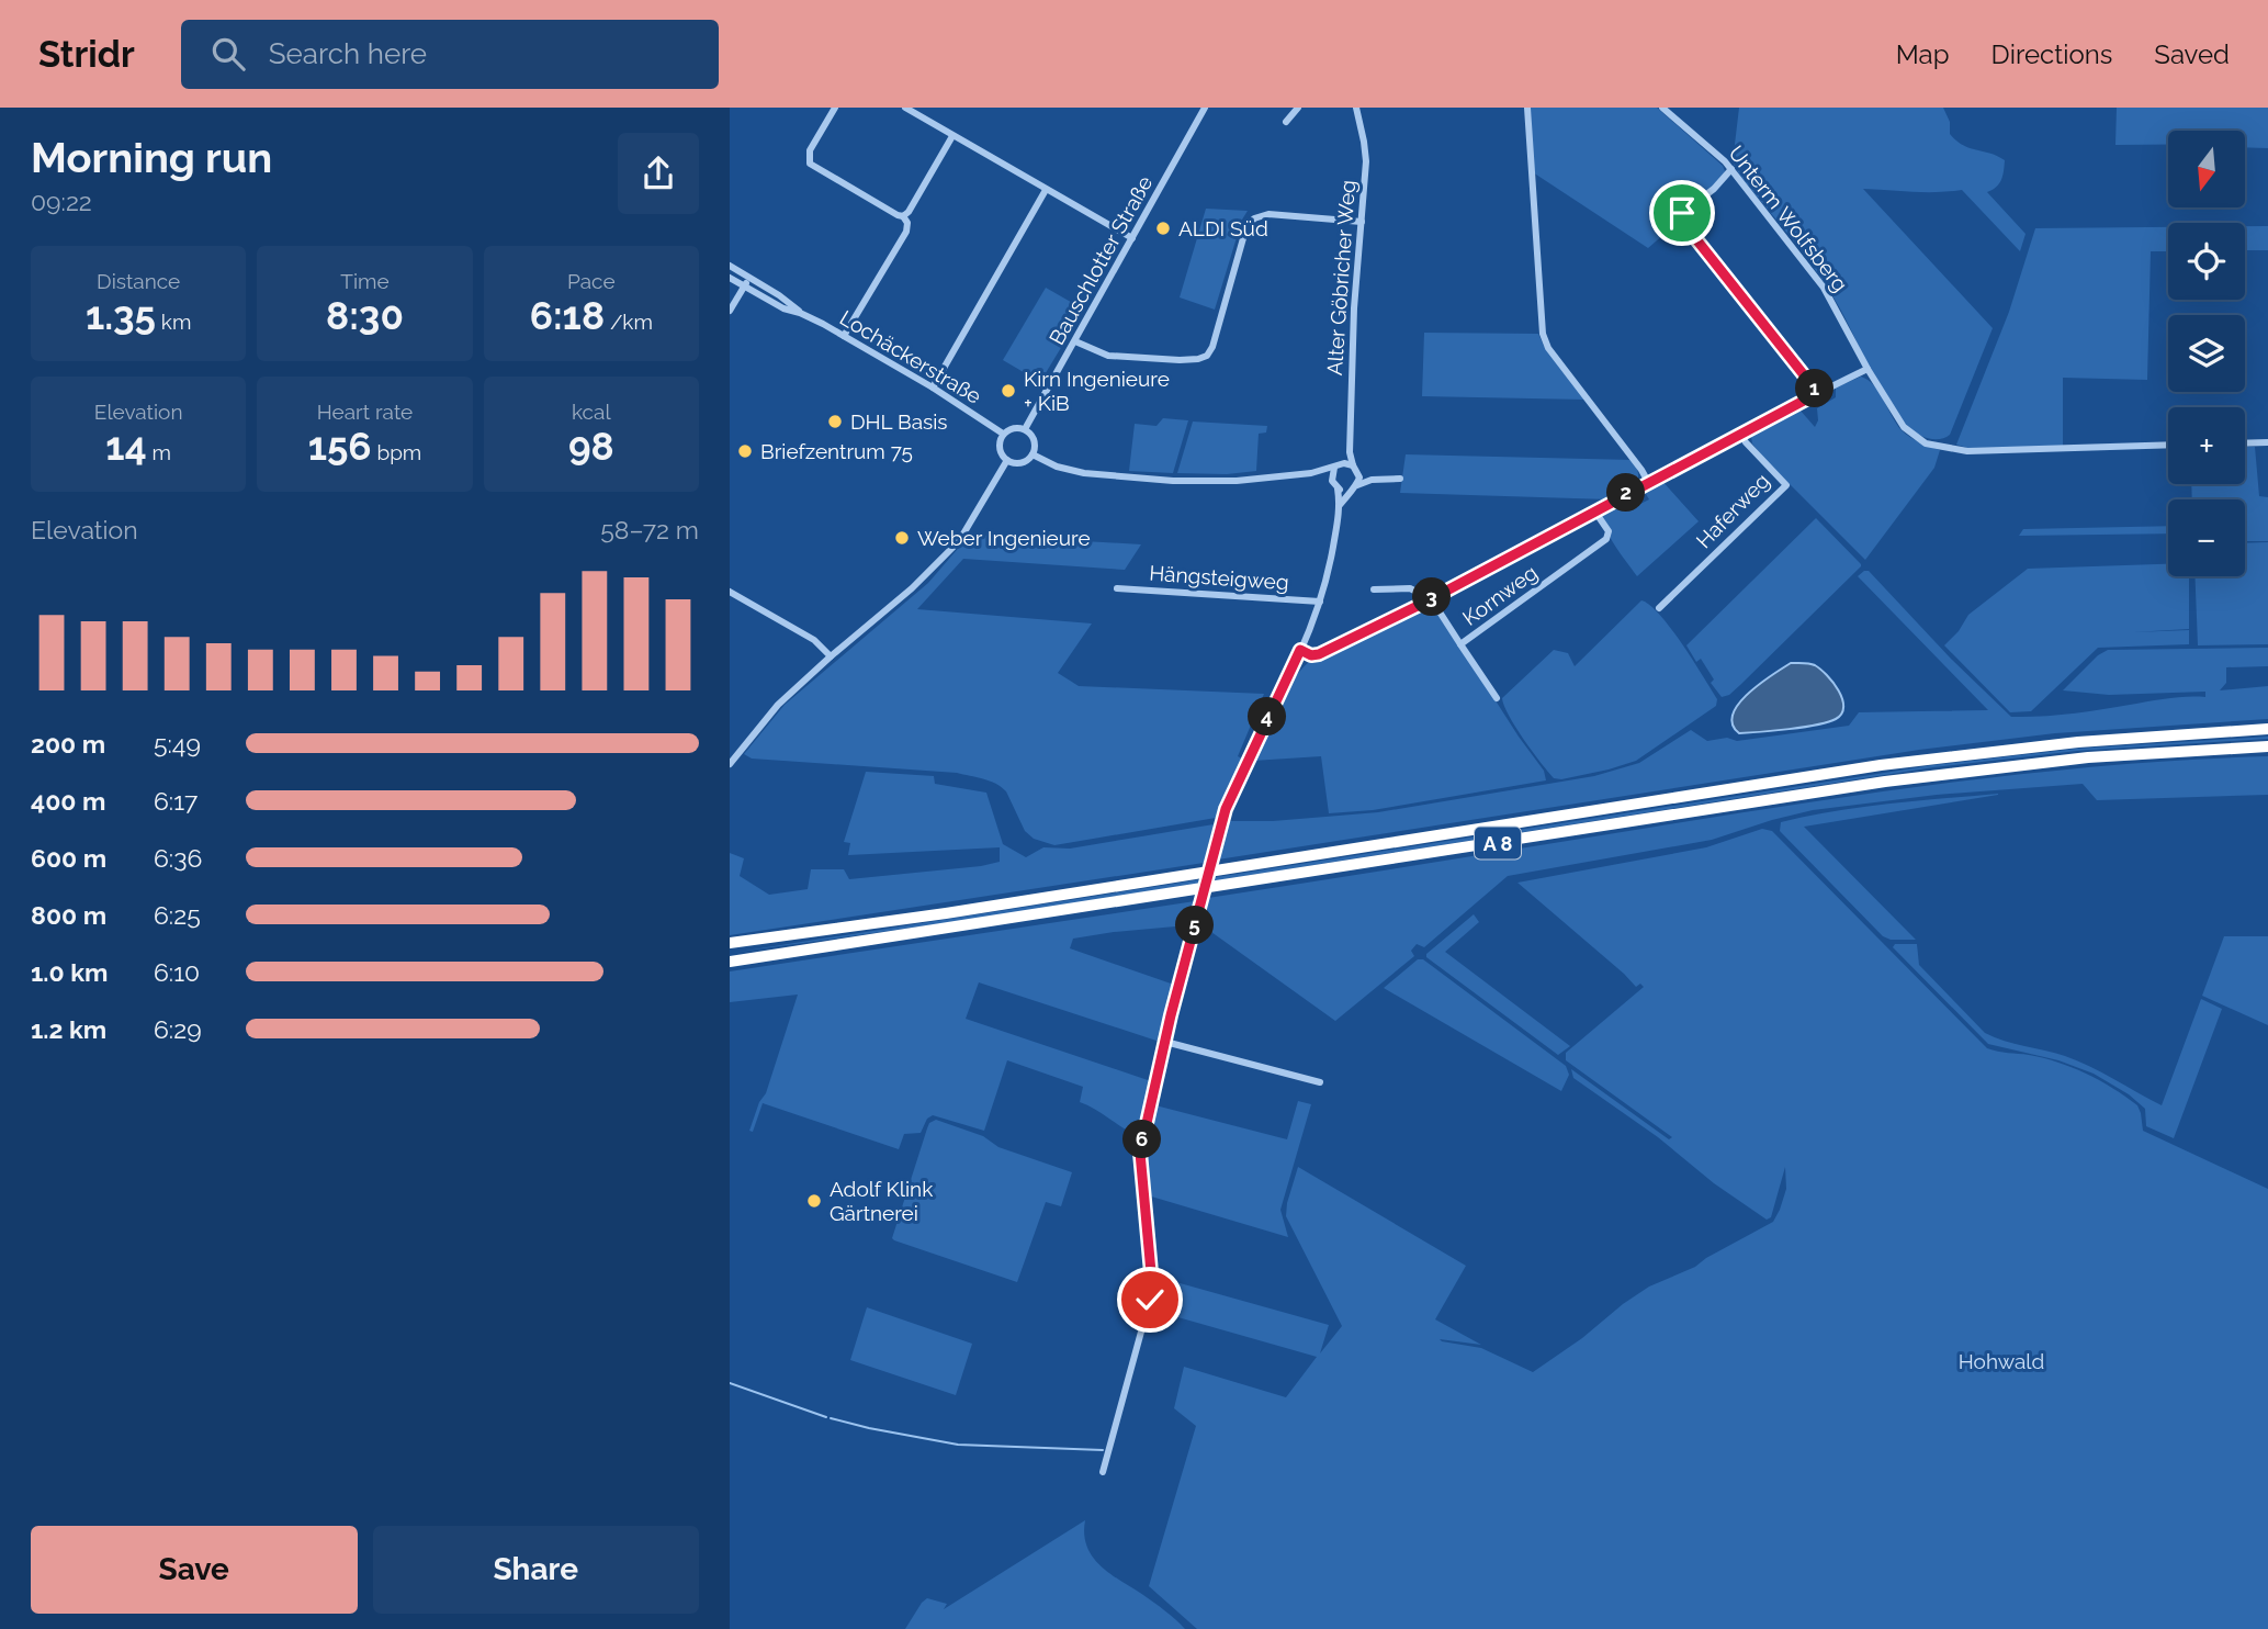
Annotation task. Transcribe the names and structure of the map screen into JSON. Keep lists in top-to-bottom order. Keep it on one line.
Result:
{"streets":{"highway":["A 8"],"street":["Unterm Wolfsberg","Bauschlotter Straße","Alter Göbricher Weg","Lochäckerstraße","Haferweg","Hängsteigweg","Kornweg"]},"crossings":[["Bauschlotter Straße","Lochäckerstraße"]],"parks":["Hohwald"],"places":["ALDI Süd","Kirn Ingenieure + KiB","DHL Basis","Briefzentrum 75","Weber Ingenieure","Adolf Klink Gärtnerei"],"north":"bottom","page":{"header":"Stridr","search":"Search here","nav":["Map","Directions","Saved"],"heading":["Morning run","09:22"],"map_buttons":["+","−"],"stats":[["Distance","1.35 km"],["Time","8:30"],["Pace","6:18 /km"],["Elevation","14 m"],["Heart rate","156 bpm"],["kcal","98"]],"pins":["1","2","3","4","5","6"],"chart":["Elevation","58–72 m"],"list":[{"name":"200 m","note":"5:49"},{"name":"400 m","note":"6:17"},{"name":"600 m","note":"6:36"},{"name":"800 m","note":"6:25"},{"name":"1.0 km","note":"6:10"},{"name":"1.2 km","note":"6:29"}],"buttons":["Save","Share"]}}
